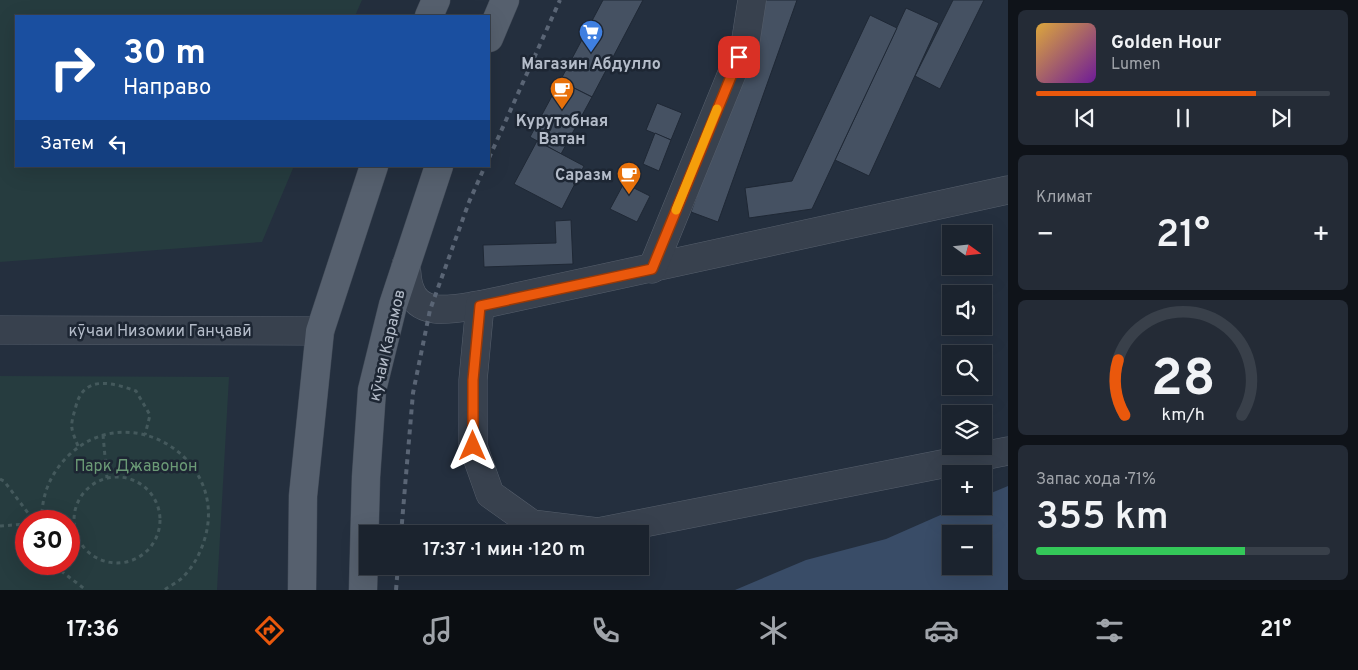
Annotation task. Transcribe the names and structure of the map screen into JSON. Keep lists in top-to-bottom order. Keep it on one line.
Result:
{"streets":{"main road":["кӯчаи Карамов"],"street":["кӯчаи Низомии Ганҷавӣ"]},"parks":["Парк Джавонон"],"places":{"supermarket":["Магазин Абдулло"],"cafe":["Курутобная Ватан","Саразм"]},"north":"right","page":{"turn":["30 m","Направо"],"song":["Golden Hour","Lumen"],"then":"Затем","tile":["Климат",["Запас хода · 71%","355 km"]],"heat":["−","21°","+"],"map_buttons":["+","−"],"limit":"30","trip":"17:37 · 1 мин · 120 m","tabs":["17:36","21°"],"gauge":["28","km/h"]}}
